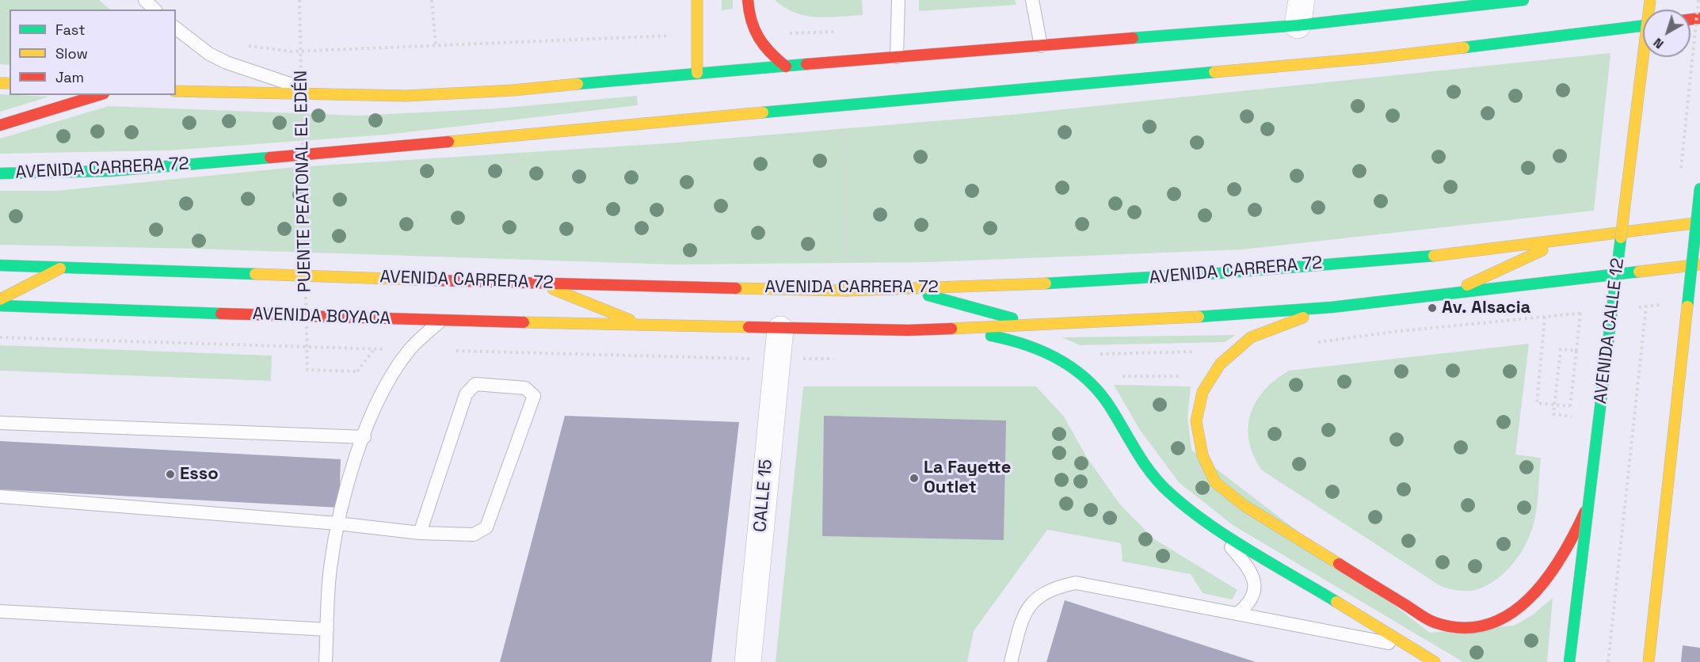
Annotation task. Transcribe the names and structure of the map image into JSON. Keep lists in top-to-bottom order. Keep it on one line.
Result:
{"streets":{"main road":["AVENIDA CARRERA 72","AVENIDA BOYACA","AVENIDA CALLE 12"],"street":["CALLE 15"],"path":["PUENTE PEATONAL EL EDÉN"]},"places":["Av. Alsacia","Esso","La Fayette Outlet"],"legend":["Fast","Slow","Jam"],"north":"bottom left"}
